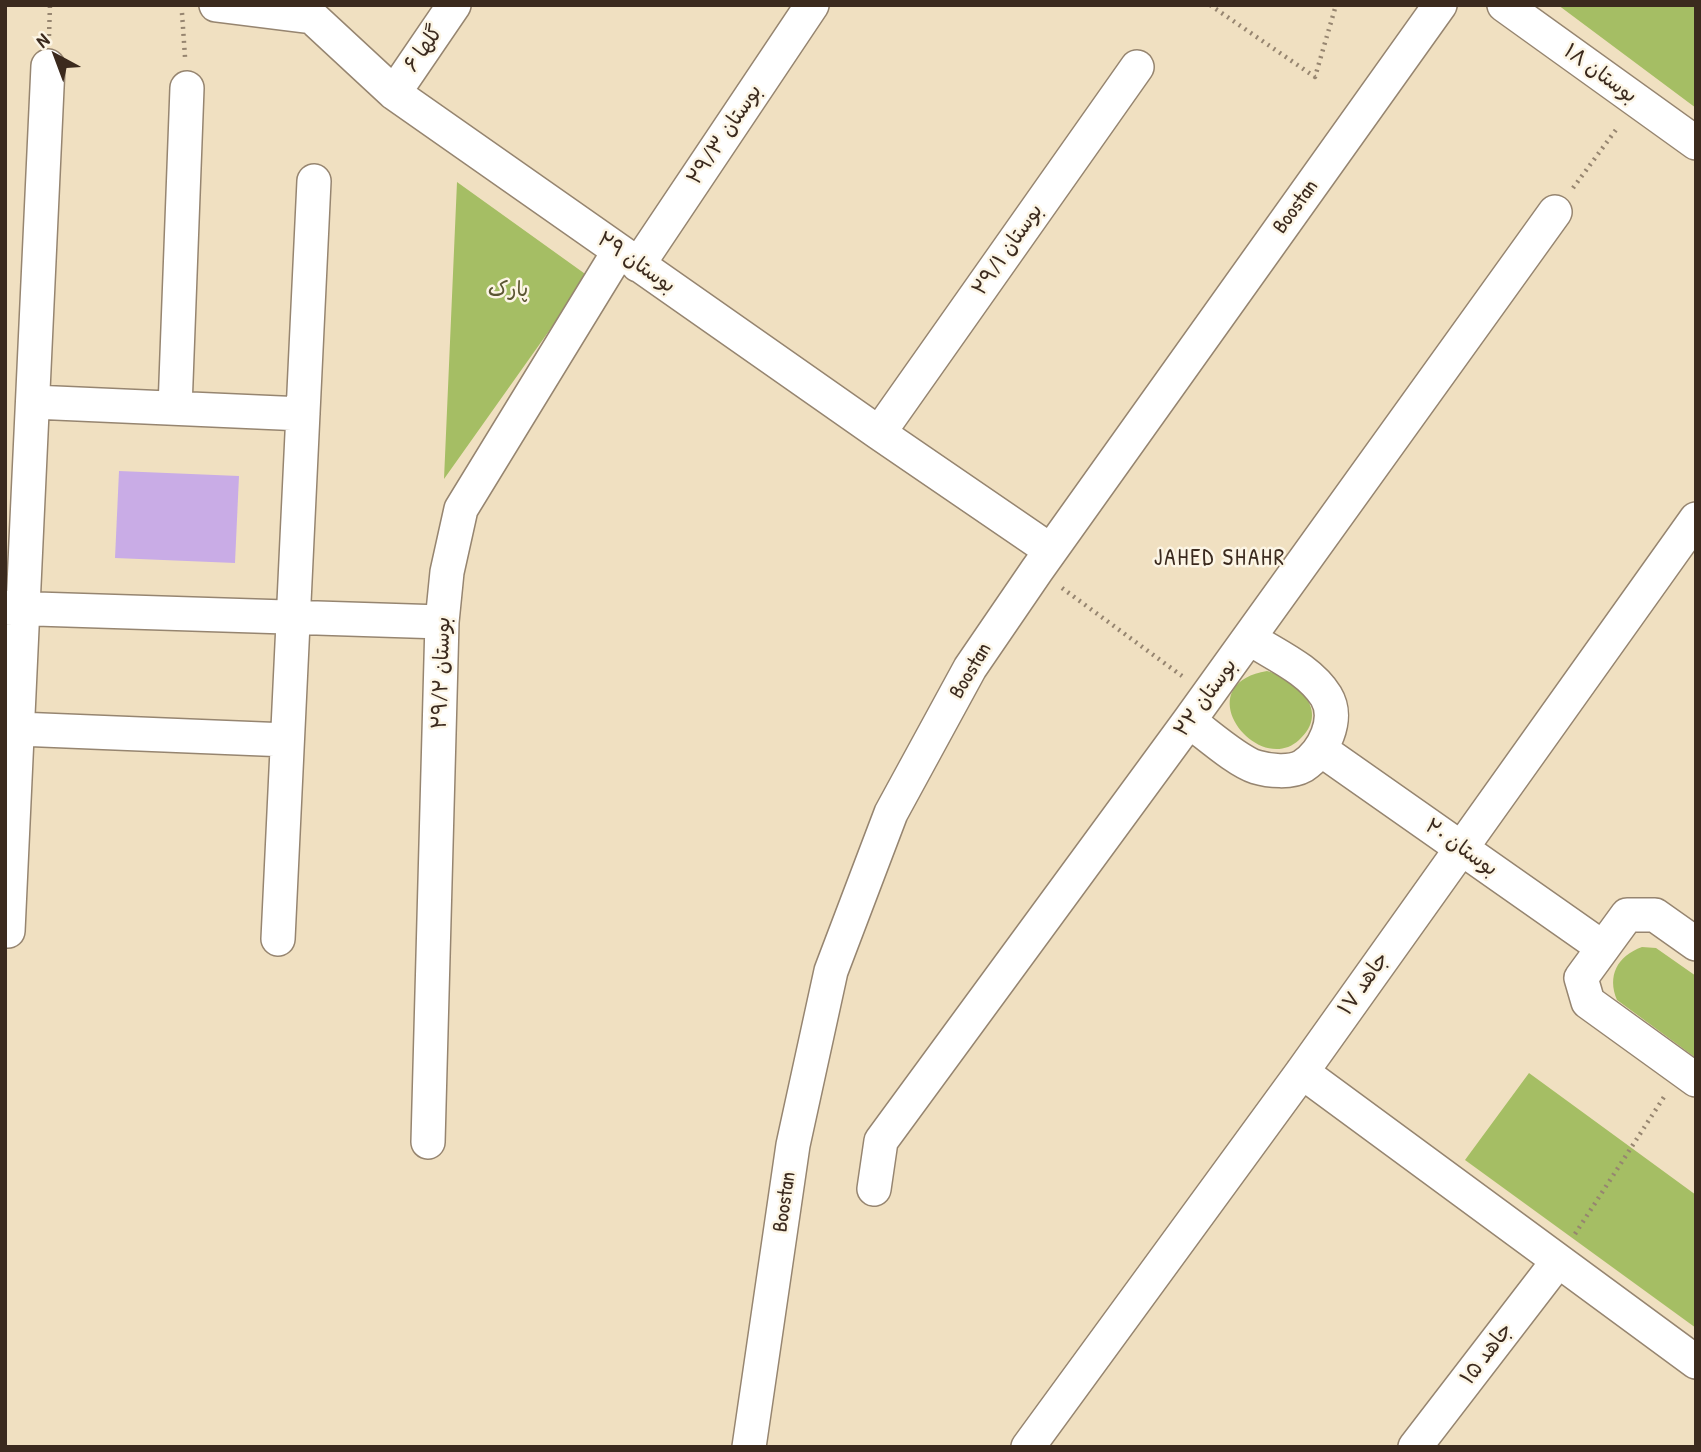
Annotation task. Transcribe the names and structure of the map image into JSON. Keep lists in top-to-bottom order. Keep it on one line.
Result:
{"streets":{"street":["گلها ۶","بوستان ۱۸","بوستان ۲۹/۳","Boostan","بوستان ۲۹/۱","بوستان ۲۹","بوستان ۲۹/۲","بوستان ۲۲","بوستان ۲۰","جاهد ۱۷","جاهد ۱۵"]},"crossings":[["گلها ۶","بوستان ۲۹"],["بوستان ۲۹/۳","بوستان ۲۹"],["بوستان ۲۹/۳","بوستان ۲۹/۲"],["Boostan","بوستان ۲۹"],["بوستان ۲۹/۱","بوستان ۲۹"],["بوستان ۲۹","بوستان ۲۹/۲"],["بوستان ۲۲","بوستان ۲۰"],["بوستان ۲۰","جاهد ۱۷"]],"districts":["JAHED SHAHR"],"parks":["پارک"],"north":"top left"}
